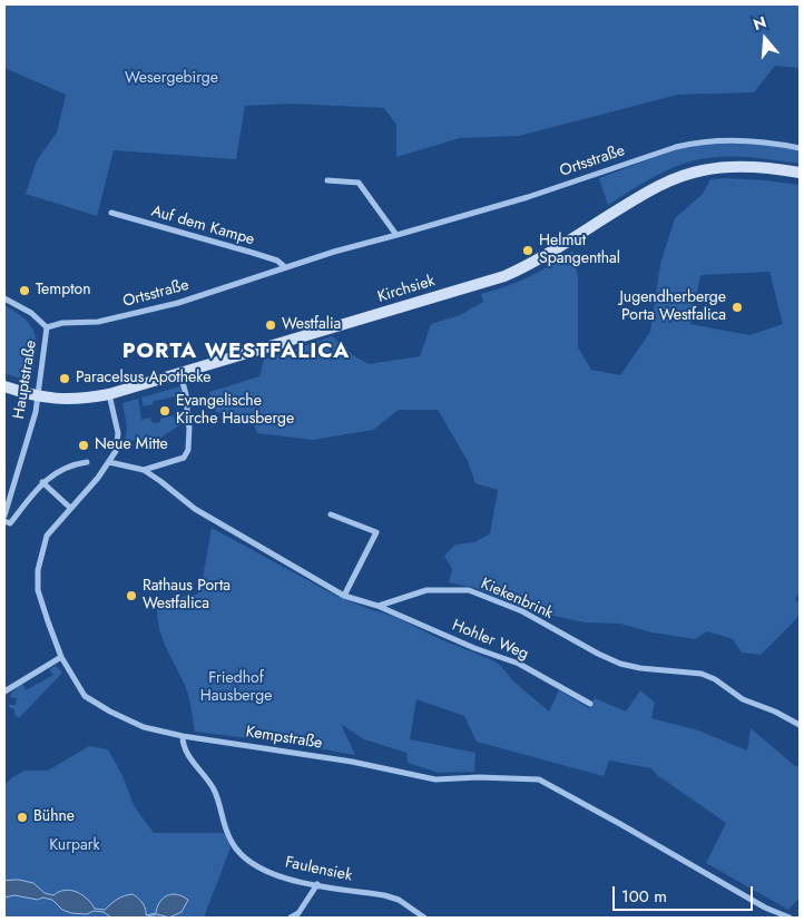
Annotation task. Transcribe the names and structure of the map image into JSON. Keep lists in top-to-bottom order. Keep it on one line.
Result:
{"streets":{"main road":["Kirchsiek"],"street":["Ortsstraße","Auf dem Kampe","Hauptstraße","Kiekenbrink","Hohler Weg","Kempstraße","Faulensiek"]},"crossings":[["Ortsstraße","Auf dem Kampe"],["Ortsstraße","Hauptstraße"],["Kirchsiek","Hauptstraße"],["Kirchsiek","Kempstraße"],["Kiekenbrink","Hohler Weg"],["Kempstraße","Faulensiek"]],"districts":["PORTA WESTFALICA"],"parks":["Wesergebirge","Friedhof Hausberge","Kurpark"],"places":["Helmut Spangenthal","Tempton","Jugendherberge Porta Westfalica","Westfalia","Paracelsus Apotheke","Evangelische Kirche Hausberge","Neue Mitte","Rathaus Porta Westfalica","Bühne"],"scale_bar":"100 m","north":"top"}
